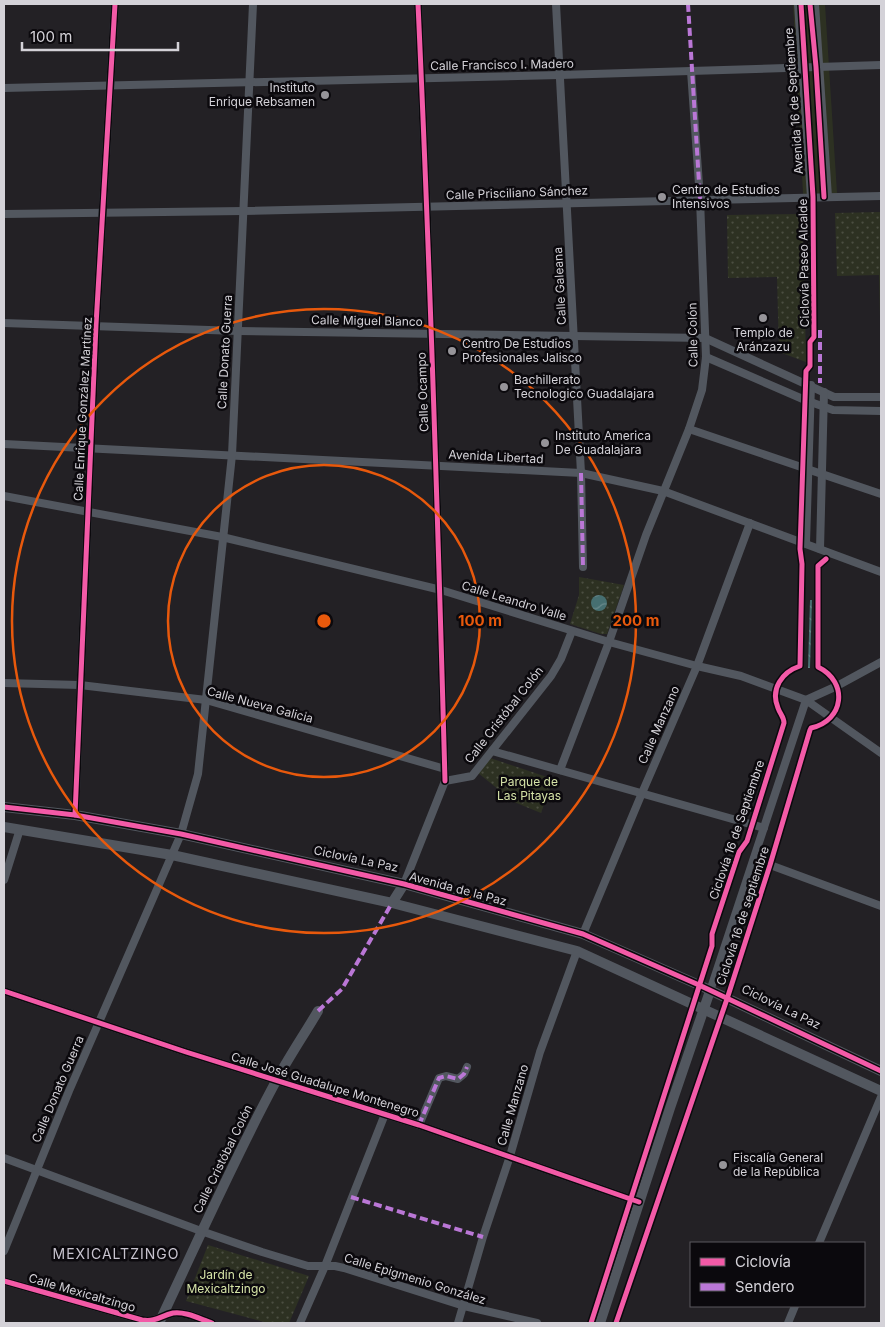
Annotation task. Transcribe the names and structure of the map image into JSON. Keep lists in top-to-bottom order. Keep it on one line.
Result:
{"streets":{"street":["Calle Francisco I. Madero","Avenida 16 de Septiembre","Calle Prisciliano Sánchez","Calle Galeana","Calle Miguel Blanco","Calle Colón","Calle Donato Guerra","Calle Ocampo","Calle Enrique González Martínez","Avenida Libertad","Calle Leandro Valle","Calle Nueva Galicia","Calle Cristóbal Colón","Calle Manzano","Avenida de la Paz","Calle José Guadalupe Montenegro","Calle Epigmenio González","Calle Mexicaltzingo"],"cycle path":["Ciclovía Paseo Alcalde","Ciclovía La Paz","Ciclovía 16 de septiembre"]},"crossings":[["Calle Francisco I. Madero","Avenida 16 de Septiembre"],["Calle Francisco I. Madero","Calle Galeana"],["Calle Francisco I. Madero","Calle Colón"],["Calle Francisco I. Madero","Calle Donato Guerra"],["Calle Francisco I. Madero","Calle Ocampo"],["Calle Francisco I. Madero","Calle Enrique González Martínez"],["Avenida 16 de Septiembre","Calle Prisciliano Sánchez"],["Calle Prisciliano Sánchez","Calle Galeana"],["Calle Prisciliano Sánchez","Calle Colón"],["Calle Prisciliano Sánchez","Calle Donato Guerra"],["Calle Prisciliano Sánchez","Calle Ocampo"],["Calle Prisciliano Sánchez","Calle Enrique González Martínez"],["Calle Galeana","Calle Miguel Blanco"],["Calle Galeana","Avenida Libertad"],["Calle Miguel Blanco","Calle Colón"],["Calle Miguel Blanco","Calle Donato Guerra"],["Calle Miguel Blanco","Calle Ocampo"],["Calle Miguel Blanco","Calle Enrique González Martínez"],["Calle Colón","Avenida Libertad"],["Calle Colón","Calle Leandro Valle"],["Calle Donato Guerra","Avenida Libertad"],["Calle Donato Guerra","Calle Leandro Valle"],["Calle Donato Guerra","Calle Nueva Galicia"],["Calle Donato Guerra","Avenida de la Paz"],["Calle Donato Guerra","Calle José Guadalupe Montenegro"],["Calle Donato Guerra","Calle Epigmenio González"],["Calle Ocampo","Avenida Libertad"],["Calle Ocampo","Calle Leandro Valle"],["Calle Ocampo","Calle Nueva Galicia"],["Calle Ocampo","Calle Cristóbal Colón"],["Calle Enrique González Martínez","Avenida Libertad"],["Calle Enrique González Martínez","Calle Leandro Valle"],["Calle Enrique González Martínez","Calle Nueva Galicia"],["Calle Enrique González Martínez","Avenida de la Paz"],["Avenida Libertad","Calle Manzano"],["Calle Leandro Valle","Calle Cristóbal Colón"],["Calle Leandro Valle","Calle Manzano"],["Calle Cristóbal Colón","Calle José Guadalupe Montenegro"],["Calle Cristóbal Colón","Calle Epigmenio González"],["Calle Cristóbal Colón","Calle Mexicaltzingo"],["Calle Manzano","Avenida de la Paz"],["Calle Manzano","Calle José Guadalupe Montenegro"],["Calle Manzano","Calle Epigmenio González"]],"districts":["MEXICALTZINGO"],"parks":["Parque de Las Pitayas","Jardín de Mexicaltzingo"],"places":["Instituto Enrique Rebsamen","Centro de Estudios Intensivos","Templo de Aránzazu","Centro De Estudios Profesionales Jalisco","Bachillerato Tecnologico Guadalajara","Instituto America De Guadalajara","Fiscalía General de la República"],"legend":["Ciclovía","Sendero"],"scale_bar":"100 m","rings":["100 m","200 m"]}
